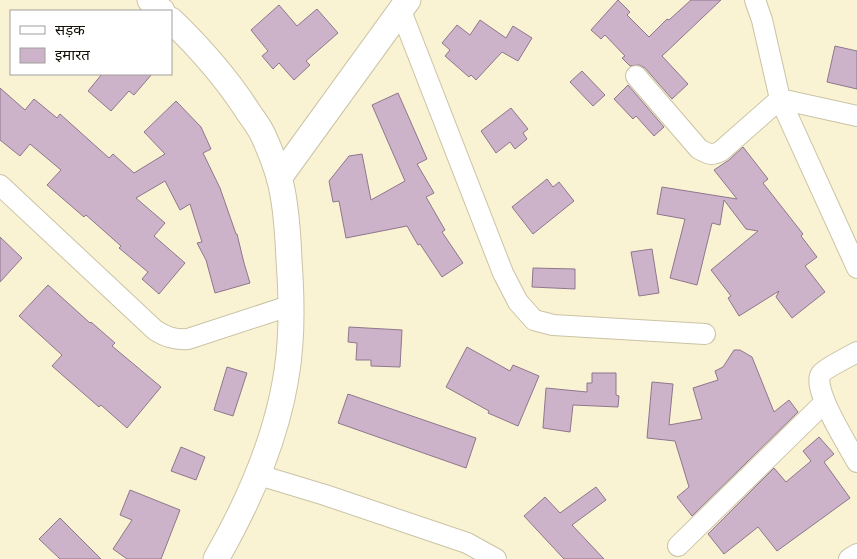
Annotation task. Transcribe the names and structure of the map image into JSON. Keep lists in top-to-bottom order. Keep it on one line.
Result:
{"legend":["सड़क","इमारत"]}
